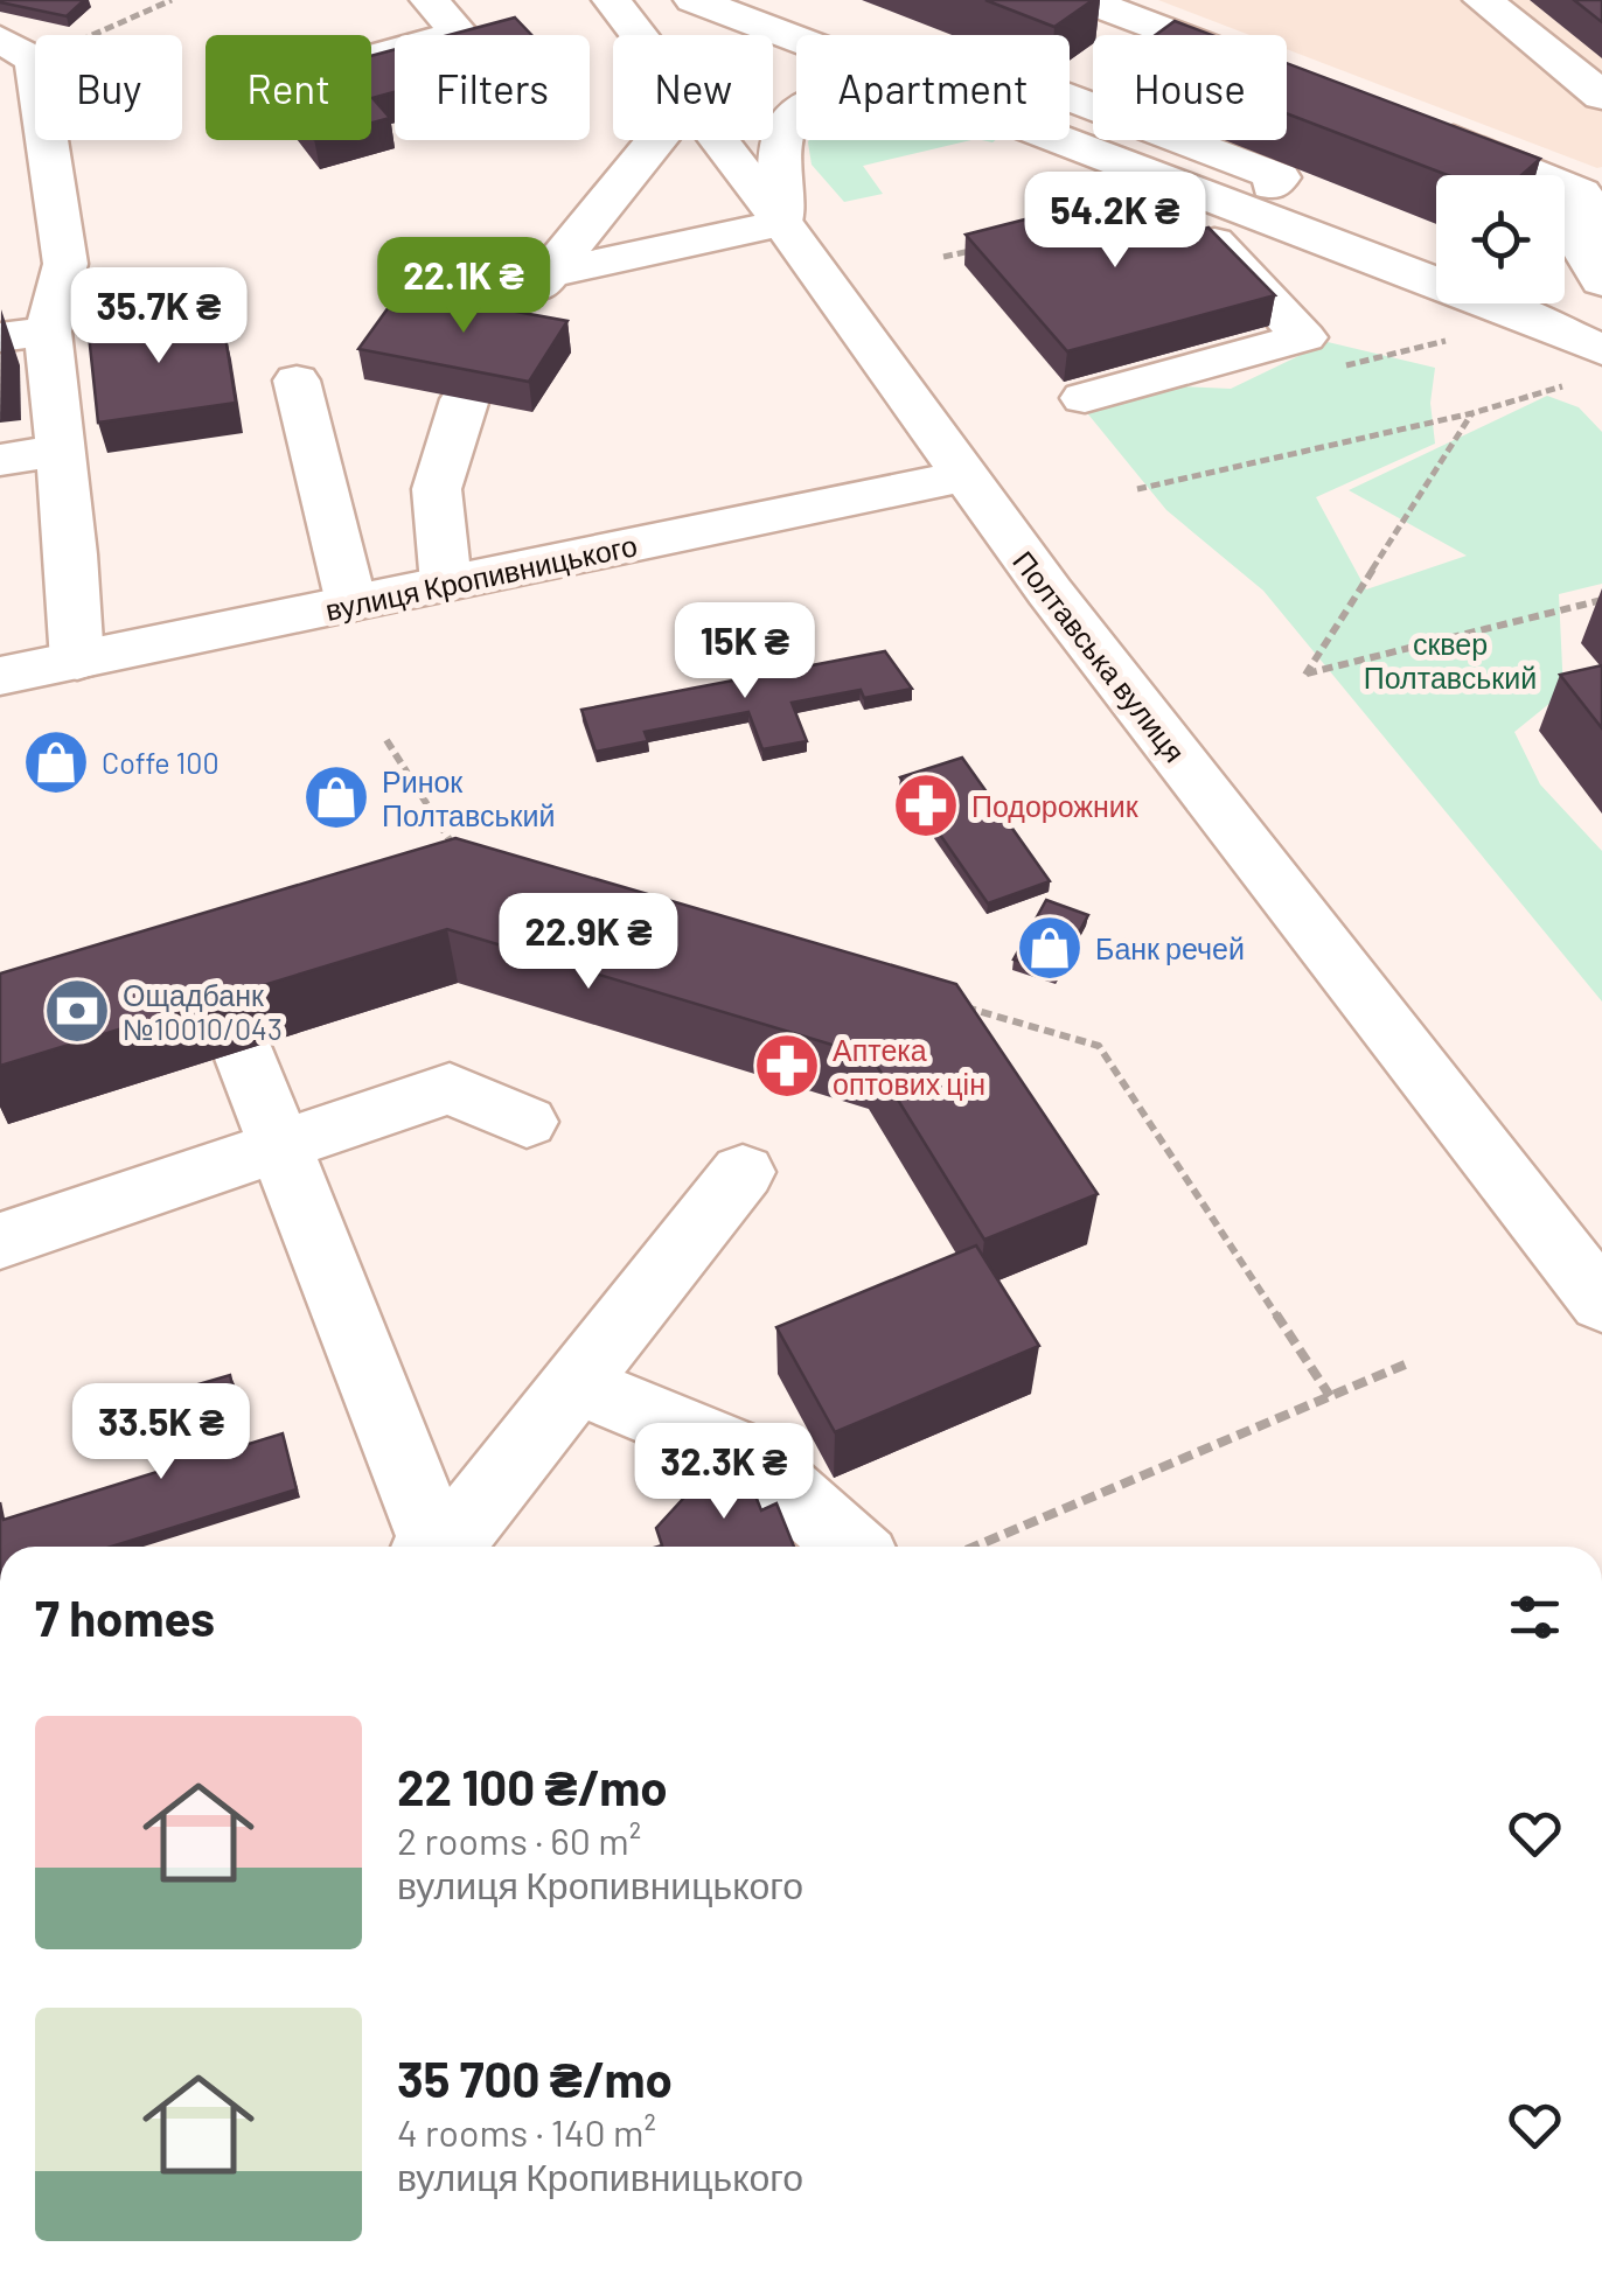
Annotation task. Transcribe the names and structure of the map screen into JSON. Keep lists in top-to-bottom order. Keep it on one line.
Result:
{"streets":{"main road":["вулиця Кропивницького","Полтавська вулиця"]},"crossings":[["вулиця Кропивницького","Полтавська вулиця"]],"parks":["сквер Полтавський"],"places":{"shop":["Coffe 100","Ринок Полтавський","Банк речей"],"pharmacy":["Подорожник","Аптека оптових цін"],"bank":["Ощадбанк №10010/043"]},"page":{"chip":["Buy","Rent","Filters","New","Apartment","House"],"price":["54.2K ₴","22.1K ₴","35.7K ₴","15K ₴","22.9K ₴","33.5K ₴","32.3K ₴"],"heading":"7 homes","list":[{"name":"22 100 ₴/mo","note":"2 rooms · 60 m² · вулиця Кропивницького"},{"name":"35 700 ₴/mo","note":"4 rooms · 140 m² · вулиця Кропивницького"}]}}
